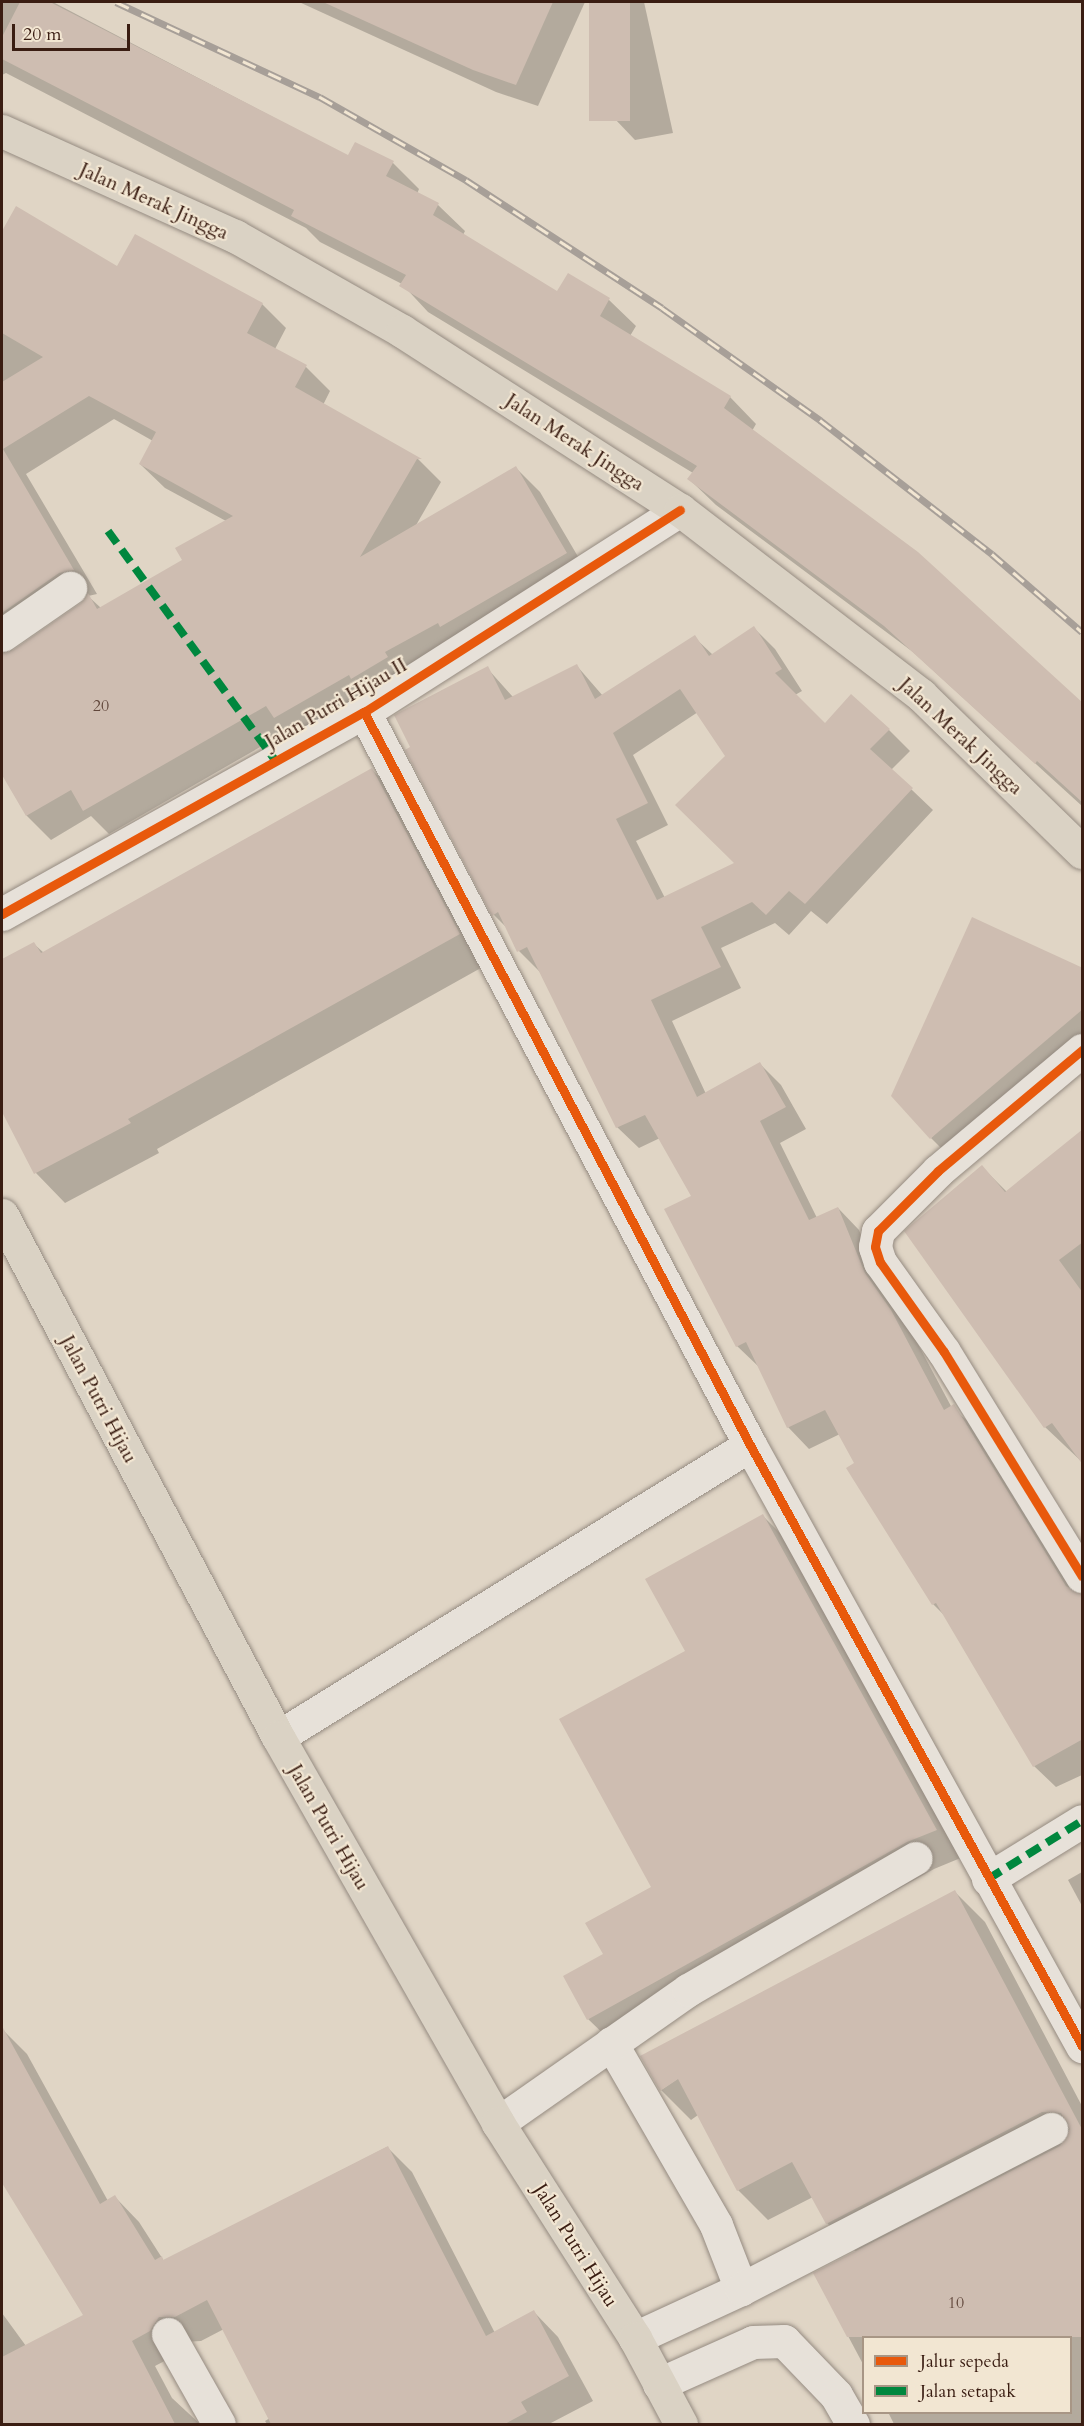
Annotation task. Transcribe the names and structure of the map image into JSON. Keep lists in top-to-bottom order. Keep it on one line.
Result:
{"streets":{"main road":["Jalan Merak Jingga","Jalan Putri Hijau"],"street":["Jalan Putri Hijau II"]},"crossings":[["Jalan Merak Jingga","Jalan Putri Hijau II"]],"house_numbers":["20","10"],"legend":["Jalur sepeda","Jalan setapak"],"scale_bar":"20 m"}
